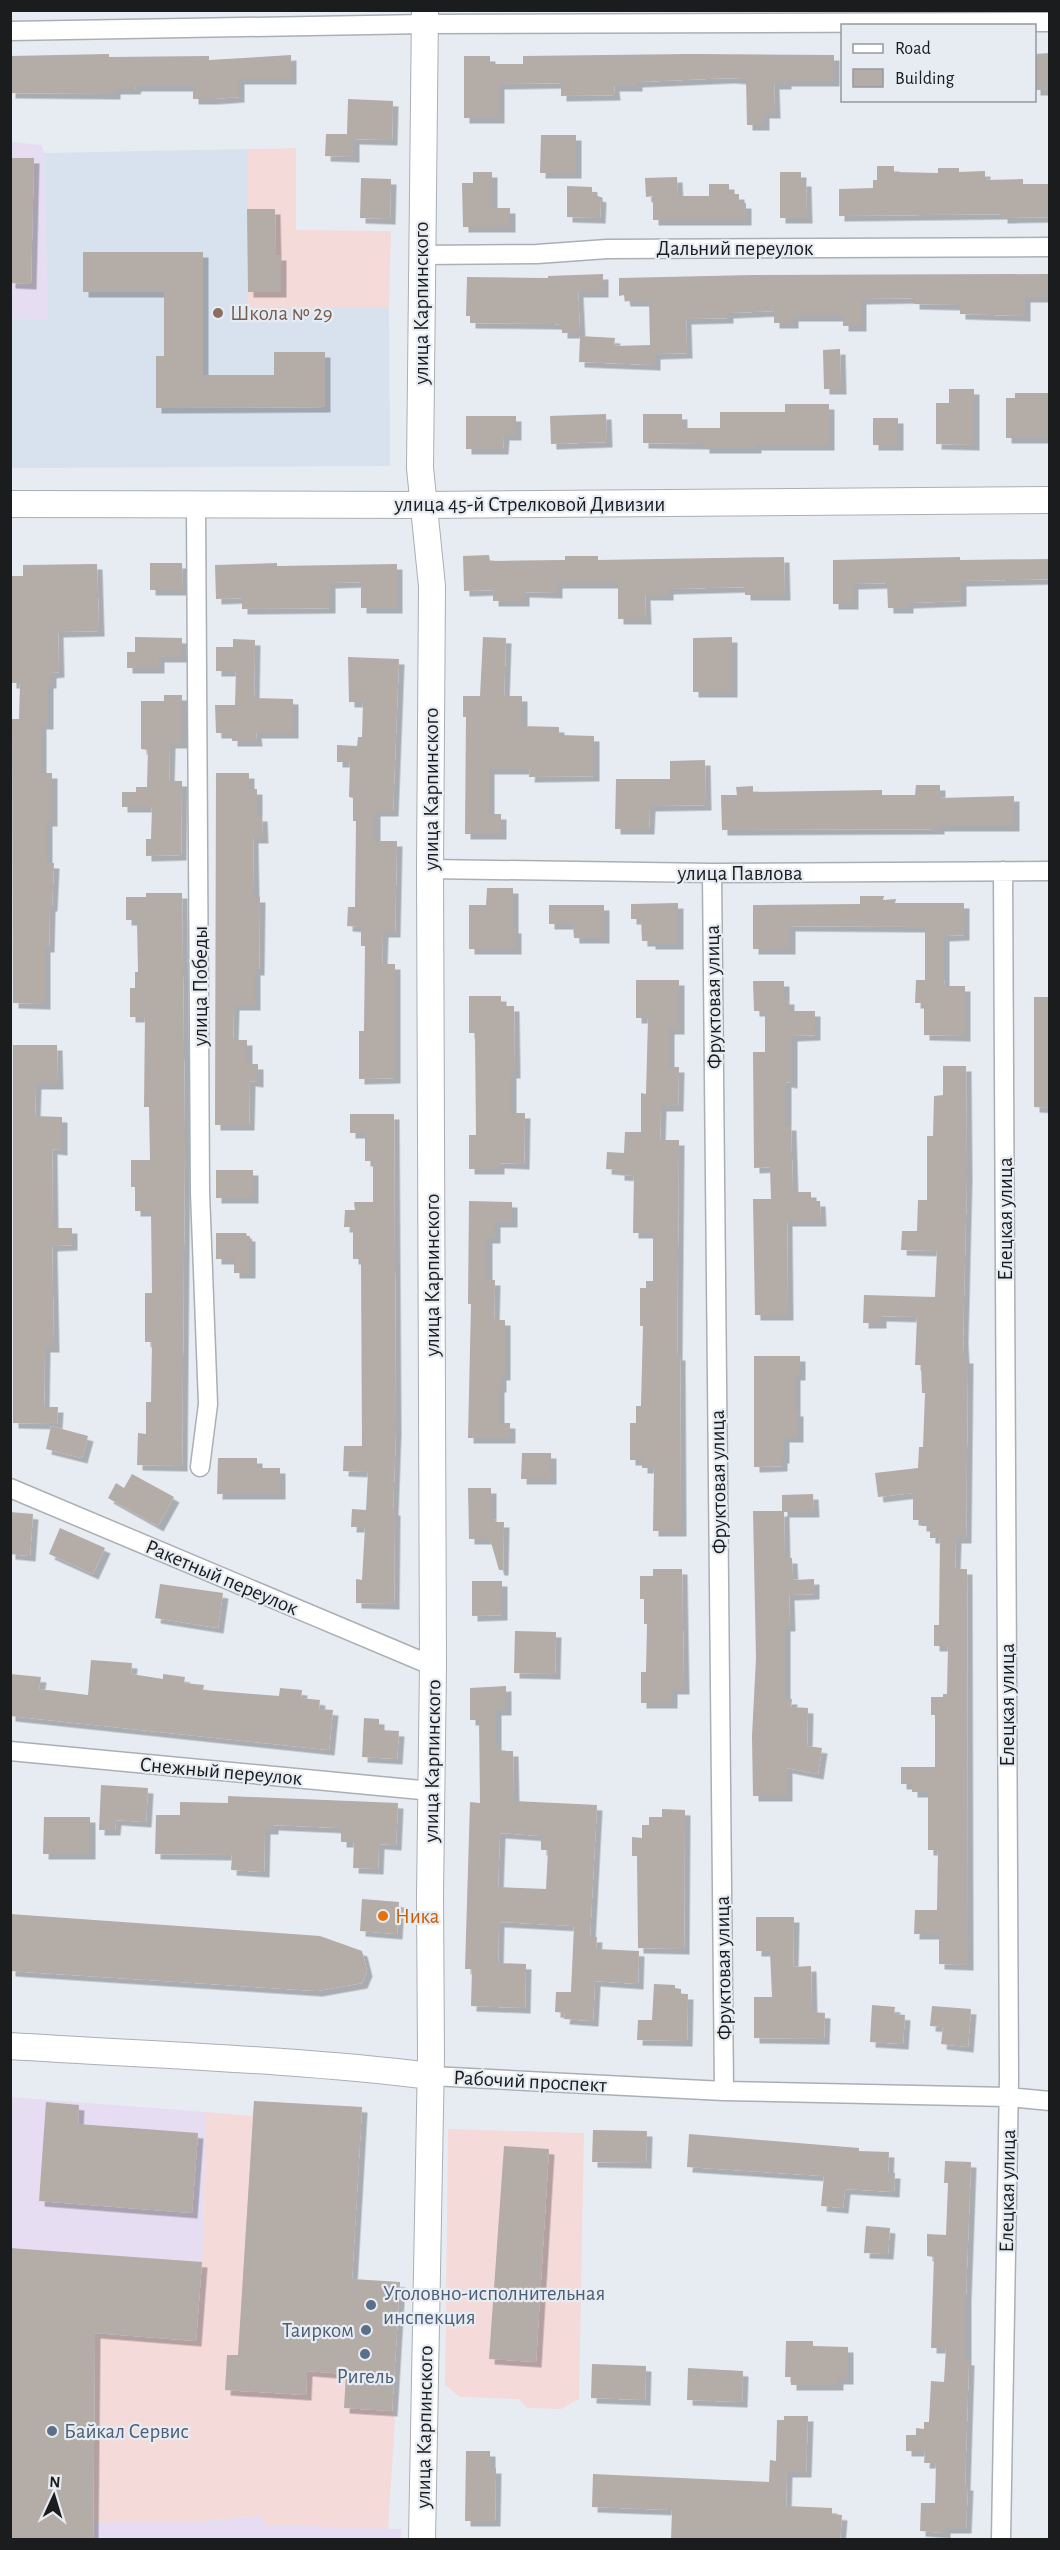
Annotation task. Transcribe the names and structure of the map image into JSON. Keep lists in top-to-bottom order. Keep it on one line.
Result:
{"streets":{"street":["Дальний переулок","улица Карпинского","улица 45-й Стрелковой Дивизии","улица Павлова","улица Победы","Фруктовая улица","Елецкая улица","Ракетный переулок","Снежный переулок","Рабочий проспект"]},"crossings":[["Дальний переулок","улица Карпинского"],["улица Карпинского","улица 45-й Стрелковой Дивизии"],["улица Карпинского","улица Павлова"],["улица Карпинского","Ракетный переулок"],["улица Карпинского","Снежный переулок"],["улица Карпинского","Рабочий проспект"],["улица 45-й Стрелковой Дивизии","улица Победы"],["улица Павлова","Фруктовая улица"],["улица Павлова","Елецкая улица"],["Фруктовая улица","Рабочий проспект"],["Елецкая улица","Рабочий проспект"]],"places":["Школа № 29","Ника","Уголовно-исполнительная инспекция","Таирком","Ригель","Байкал Сервис"],"legend":["Road","Building"],"north":"top"}
